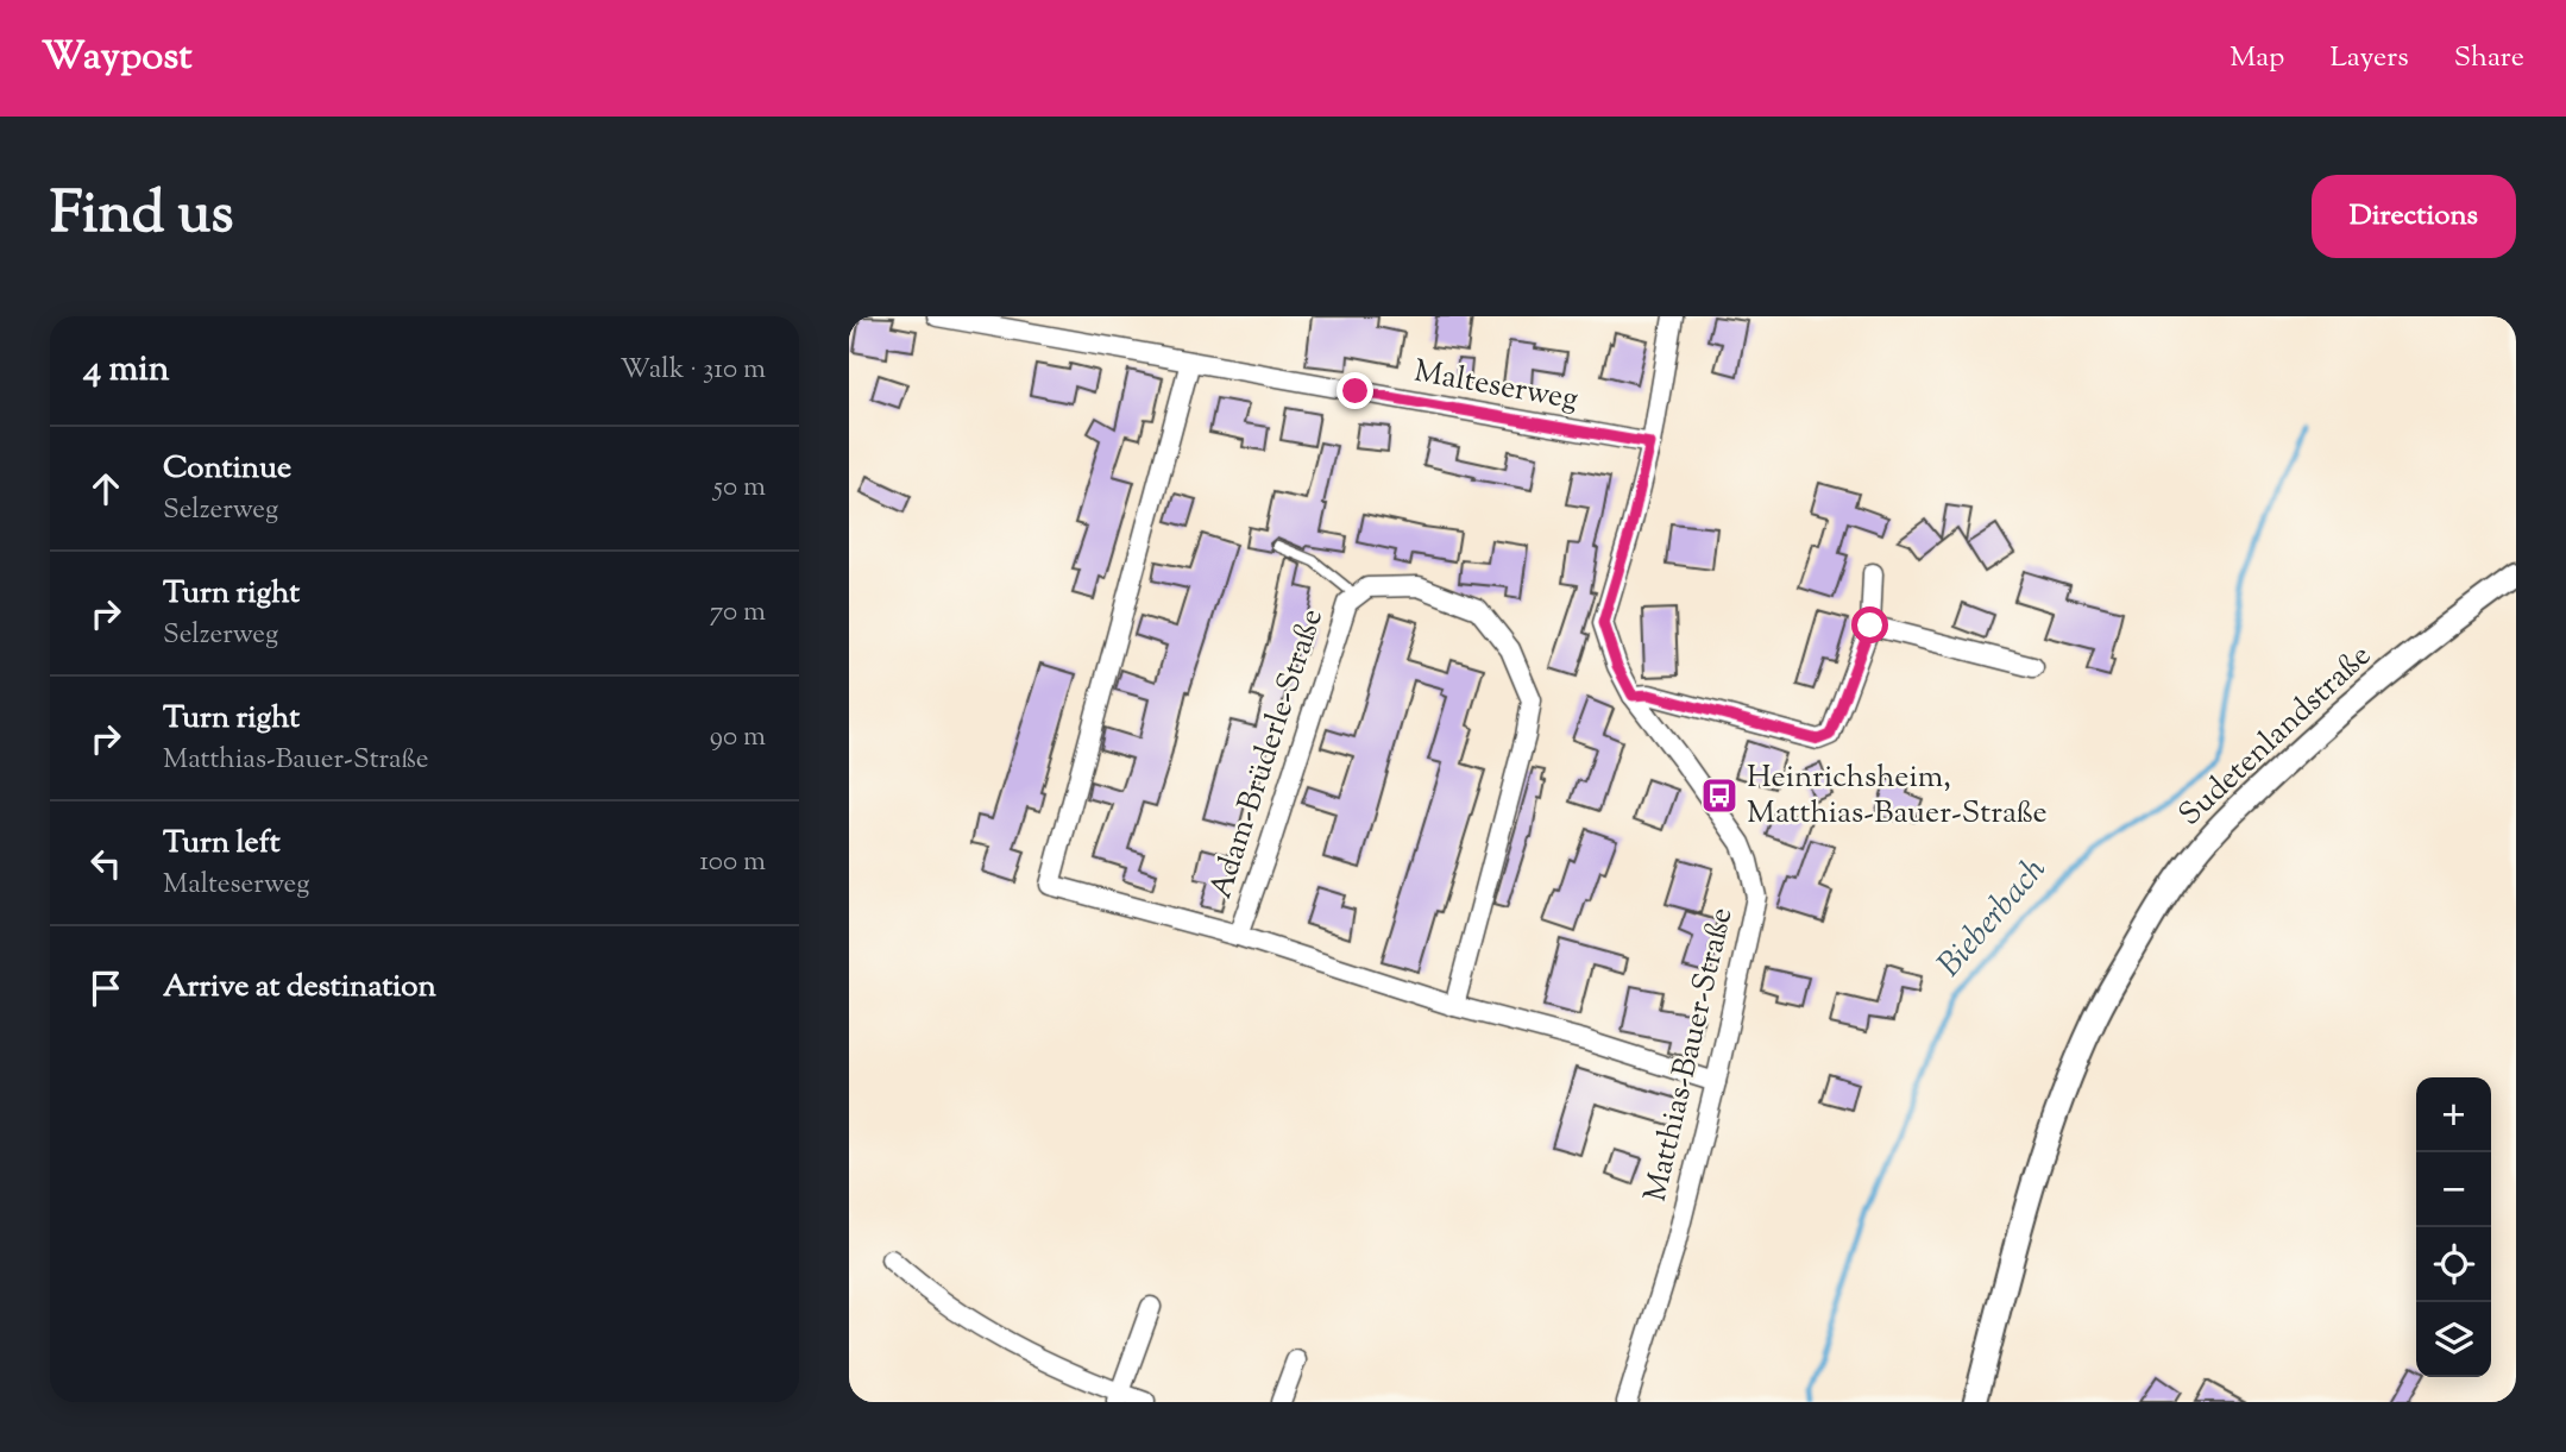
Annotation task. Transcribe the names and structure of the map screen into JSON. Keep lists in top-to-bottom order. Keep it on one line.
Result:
{"streets":{"street":["Malteserweg","Sudetenlandstraße","Adam-Brüderle-Straße","Matthias-Bauer-Straße"]},"crossings":[["Malteserweg","Adam-Brüderle-Straße"],["Malteserweg","Matthias-Bauer-Straße"],["Adam-Brüderle-Straße","Matthias-Bauer-Straße"]],"water":["Bieberbach"],"places":{"bus stop":["Heinrichsheim, Matthias-Bauer-Straße"]},"page":{"header":"Waypost","nav":["Map","Layers","Share"],"title":"Find us","buttons":"Directions","heading":["4 min","Walk · 310 m"],"list":[["Continue","Selzerweg","50 m"],["Turn right","Selzerweg","70 m"],["Turn right","Matthias-Bauer-Straße","90 m"],["Turn left","Malteserweg","100 m"],"Arrive at destination"],"map_buttons":["+","−"]}}
